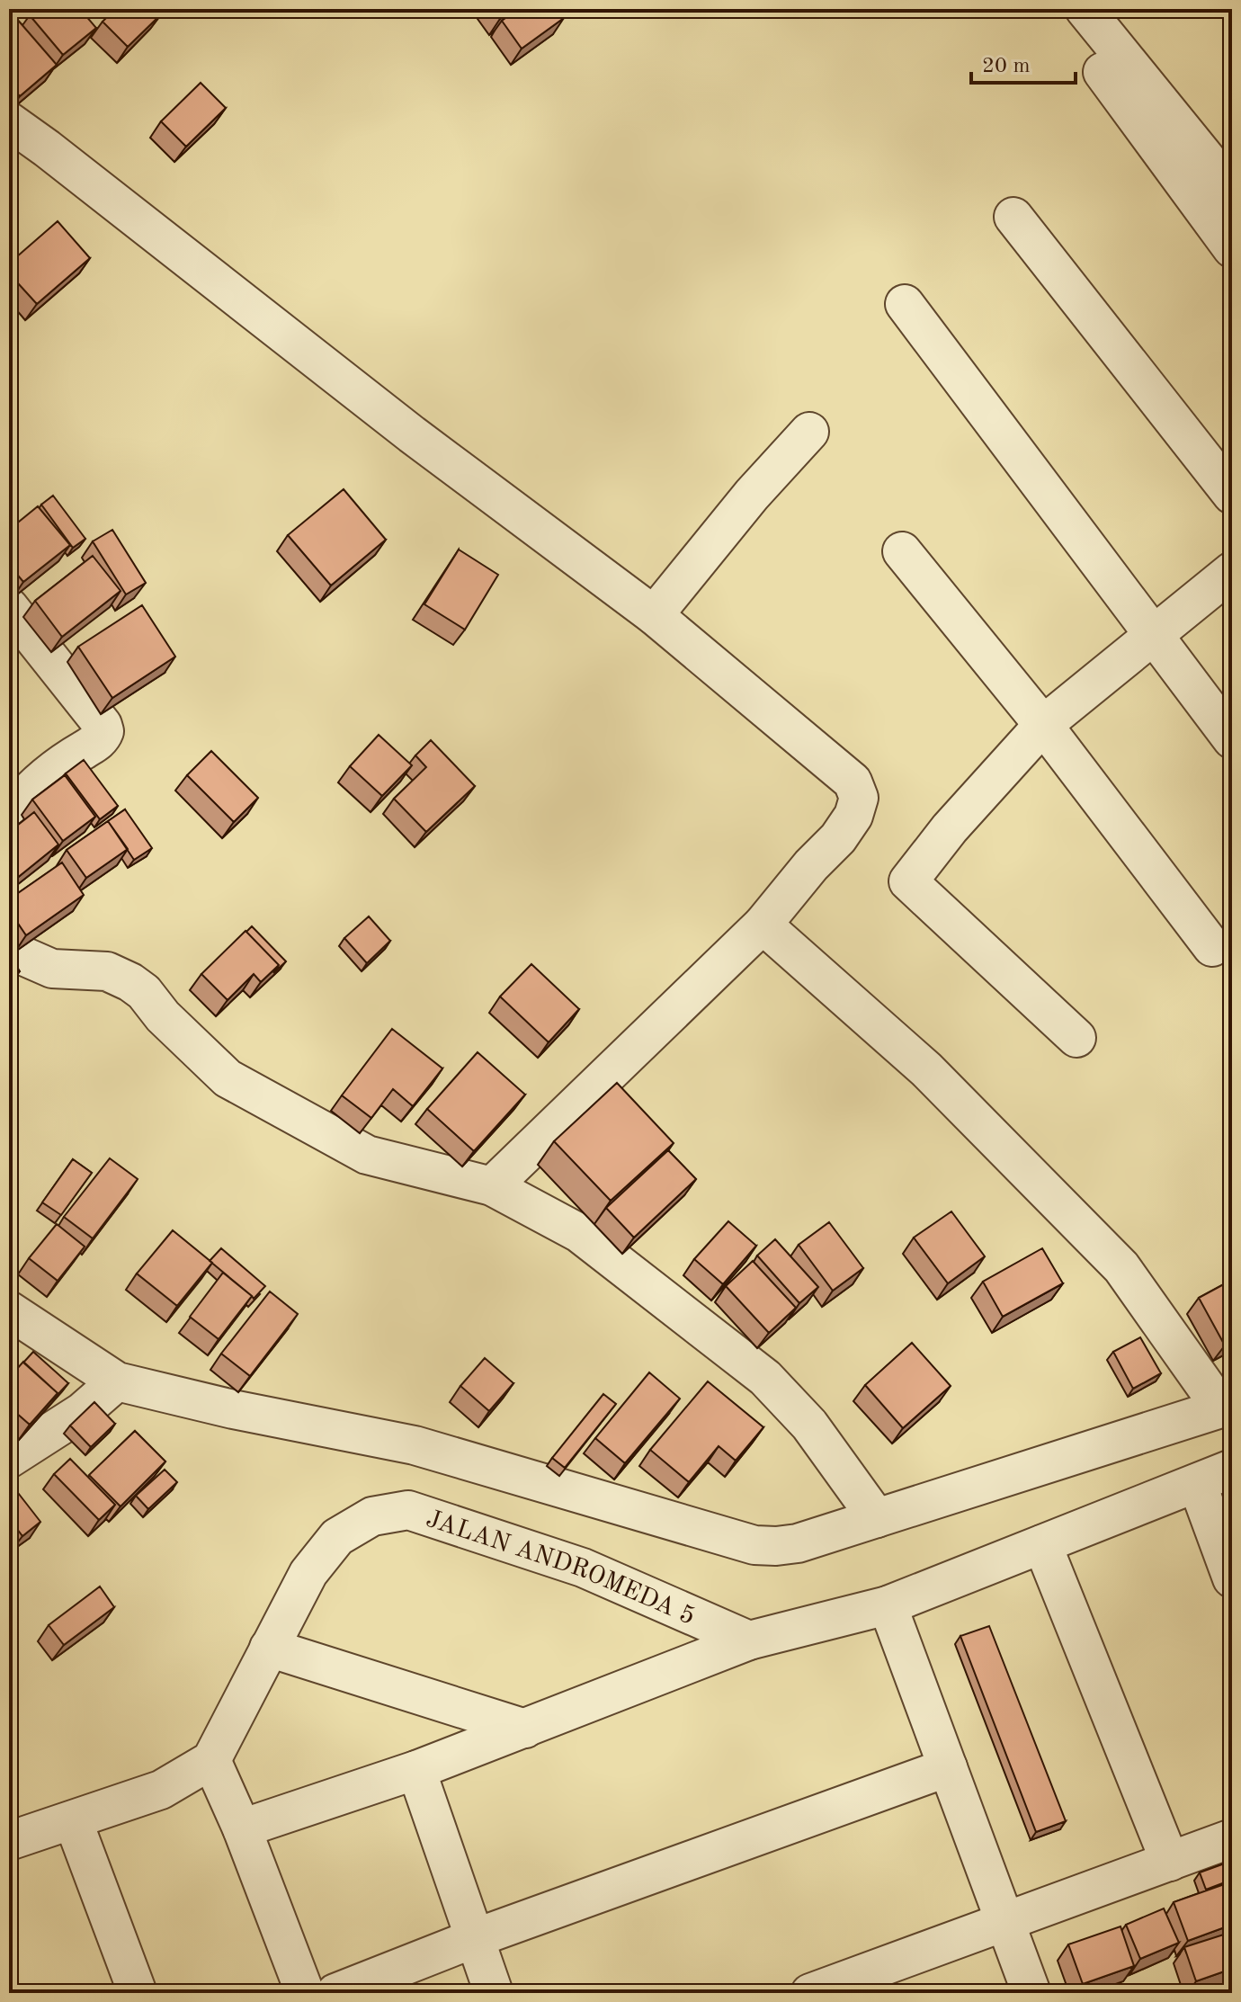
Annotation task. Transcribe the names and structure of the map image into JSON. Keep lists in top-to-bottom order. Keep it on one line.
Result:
{"streets":{"street":["JALAN ANDROMEDA 5"]},"scale_bar":"20 m"}
